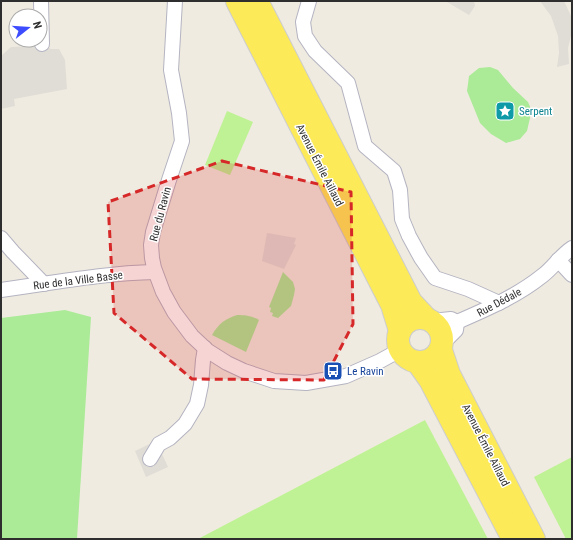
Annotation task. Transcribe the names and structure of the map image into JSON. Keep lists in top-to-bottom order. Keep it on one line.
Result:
{"streets":{"main road":["Avenue Émile Aillaud"],"street":["Rue du Ravin","Rue de la Ville Basse","Rue Dédale"]},"crossings":[["Avenue Émile Aillaud","Rue du Ravin"],["Avenue Émile Aillaud","Rue Dédale"],["Rue du Ravin","Rue de la Ville Basse"],["Rue du Ravin","Rue Dédale"]],"places":{"place":["Serpent"],"bus stop":["Le Ravin"]},"north":"right"}
